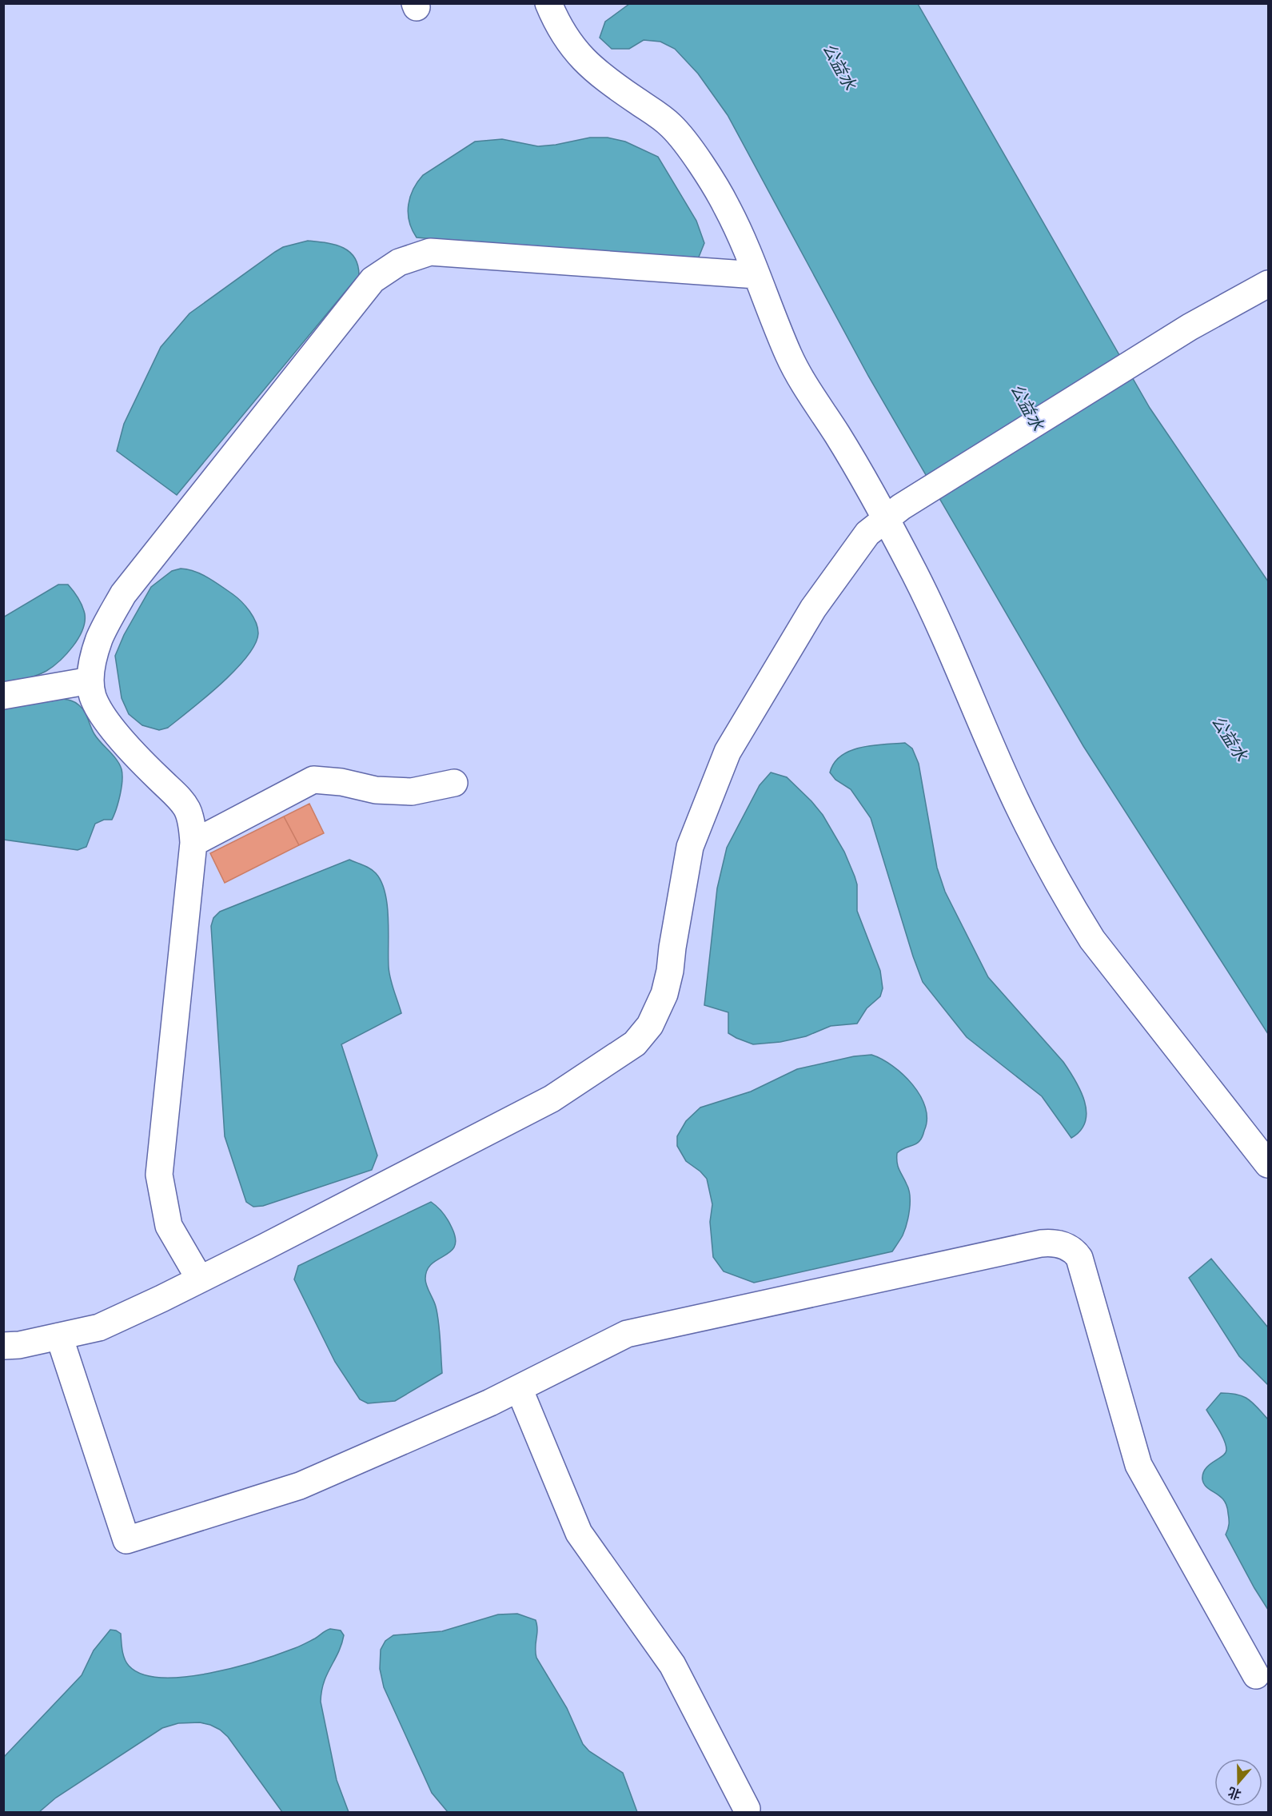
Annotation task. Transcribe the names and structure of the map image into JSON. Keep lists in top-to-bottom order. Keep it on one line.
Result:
{"water":["公益水"],"north":"bottom"}
